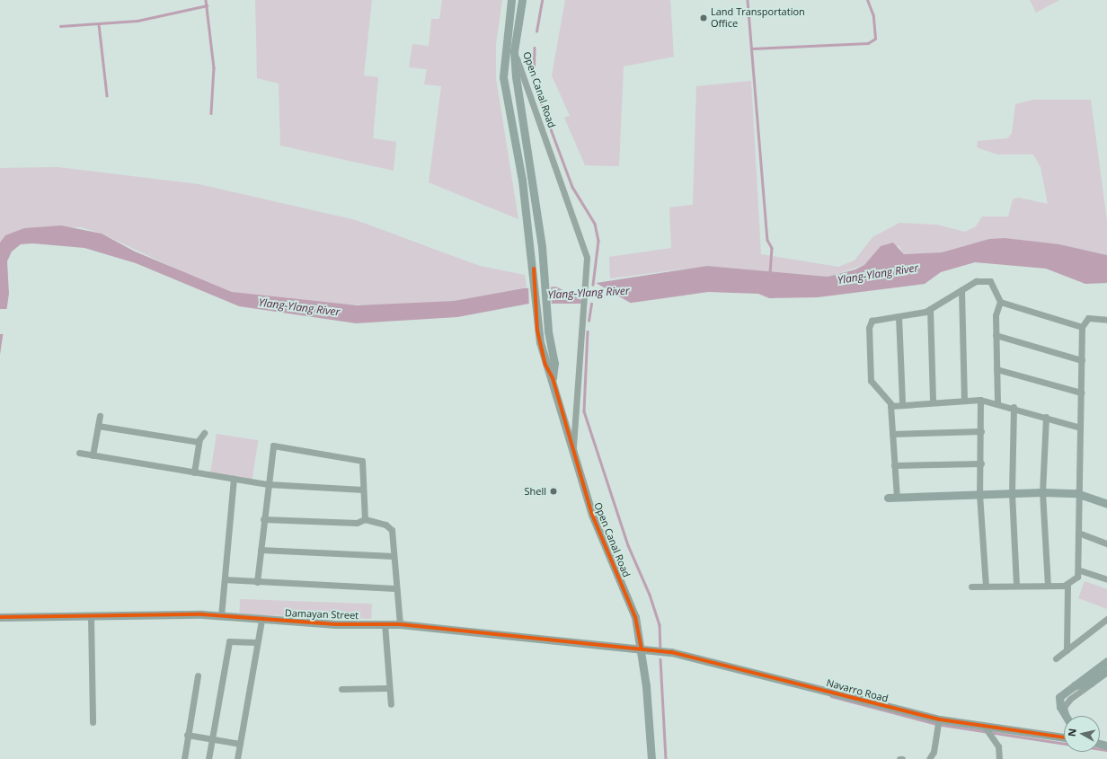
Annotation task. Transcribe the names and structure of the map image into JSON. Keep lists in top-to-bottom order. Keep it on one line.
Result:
{"streets":{"street":["Open Canal Road","Damayan Street","Navarro Road"]},"crossings":[["Open Canal Road","Damayan Street"],["Open Canal Road","Navarro Road"],["Damayan Street","Navarro Road"]],"water":["Ylang-Ylang River"],"places":["Land Transportation Office","Shell"],"north":"left"}
